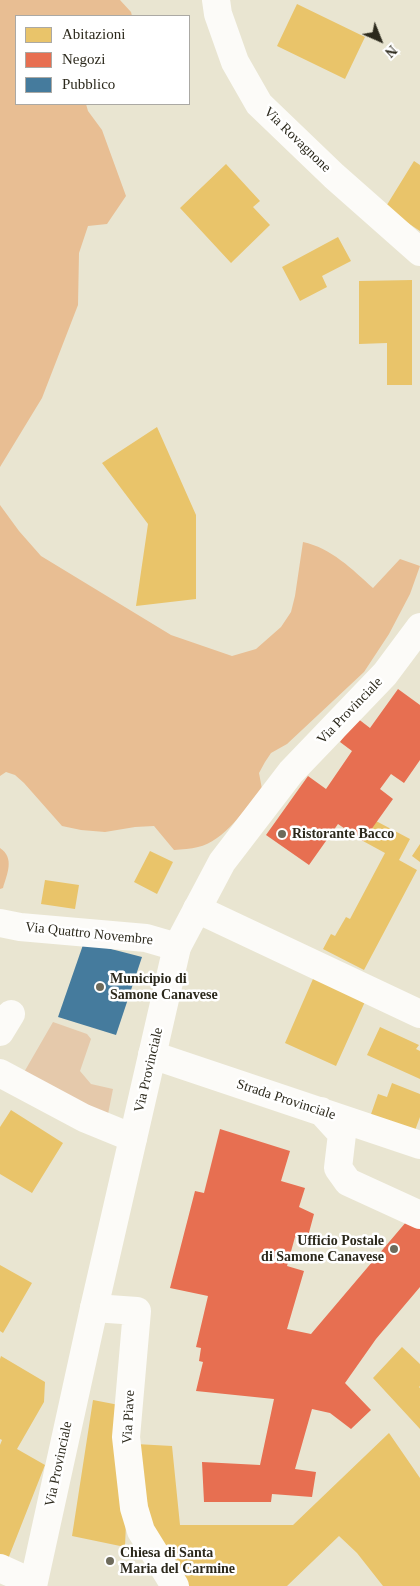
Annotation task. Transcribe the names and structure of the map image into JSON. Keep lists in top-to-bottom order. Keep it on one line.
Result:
{"streets":{"street":["Via Rovagnone","Via Provinciale","Via Quattro Novembre","Strada Provinciale","Via Piave"]},"crossings":[["Via Provinciale","Via Quattro Novembre"],["Via Provinciale","Strada Provinciale"],["Via Provinciale","Via Piave"]],"places":["Ristorante Bacco","Municipio di Samone Canavese","Ufficio Postale di Samone Canavese","Chiesa di Santa Maria del Carmine"],"legend":["Abitazioni","Negozi","Pubblico"],"north":"bottom right"}
